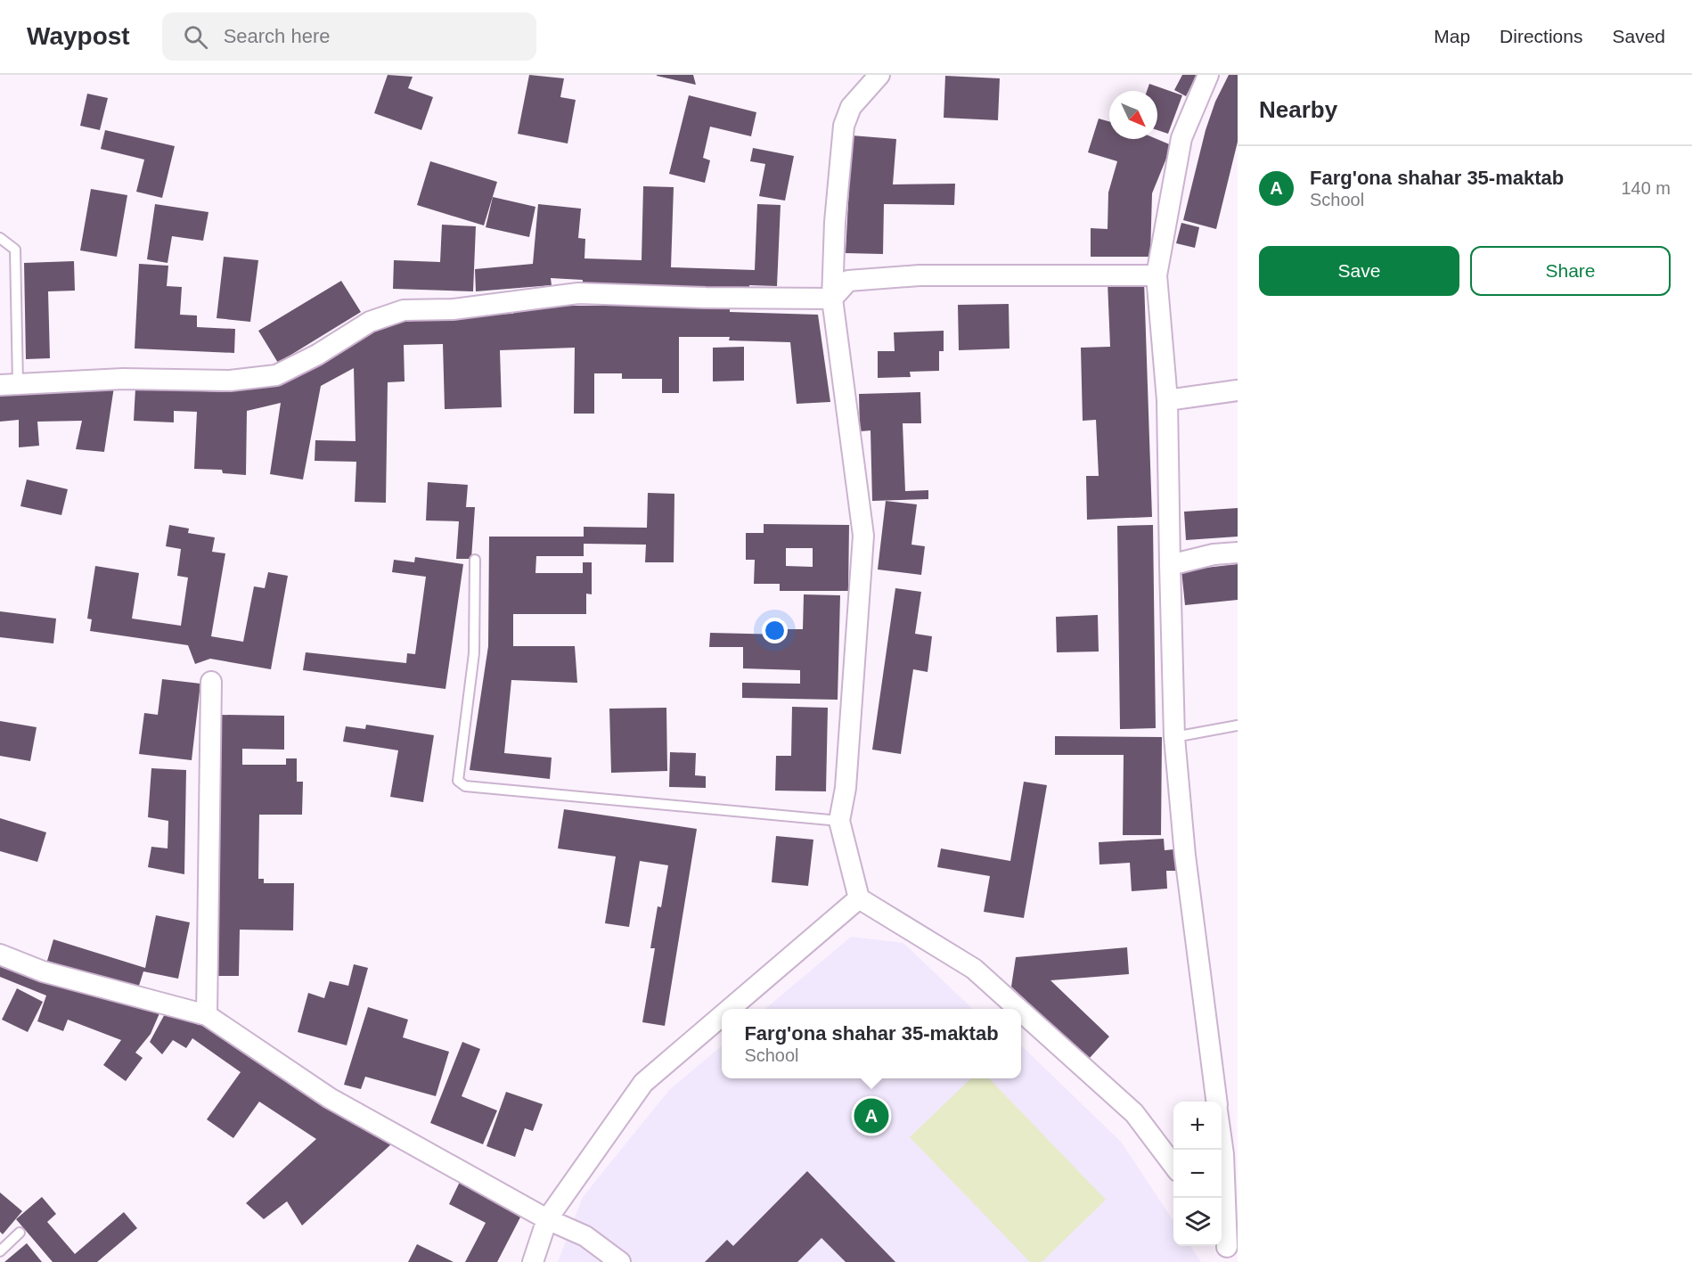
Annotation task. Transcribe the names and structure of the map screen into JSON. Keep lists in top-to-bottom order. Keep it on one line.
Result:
{"north":"bottom right","page":{"header":"Waypost","search":"Search here","nav":["Map","Directions","Saved"],"heading":"Nearby","list":[{"mark":"A","name":"Farg'ona shahar 35-maktab","note":"School","value":"140 m"}],"buttons":["Save","Share"],"popup":["Farg'ona shahar 35-maktab","School"],"pins":"A","map_buttons":["+","−"]}}
